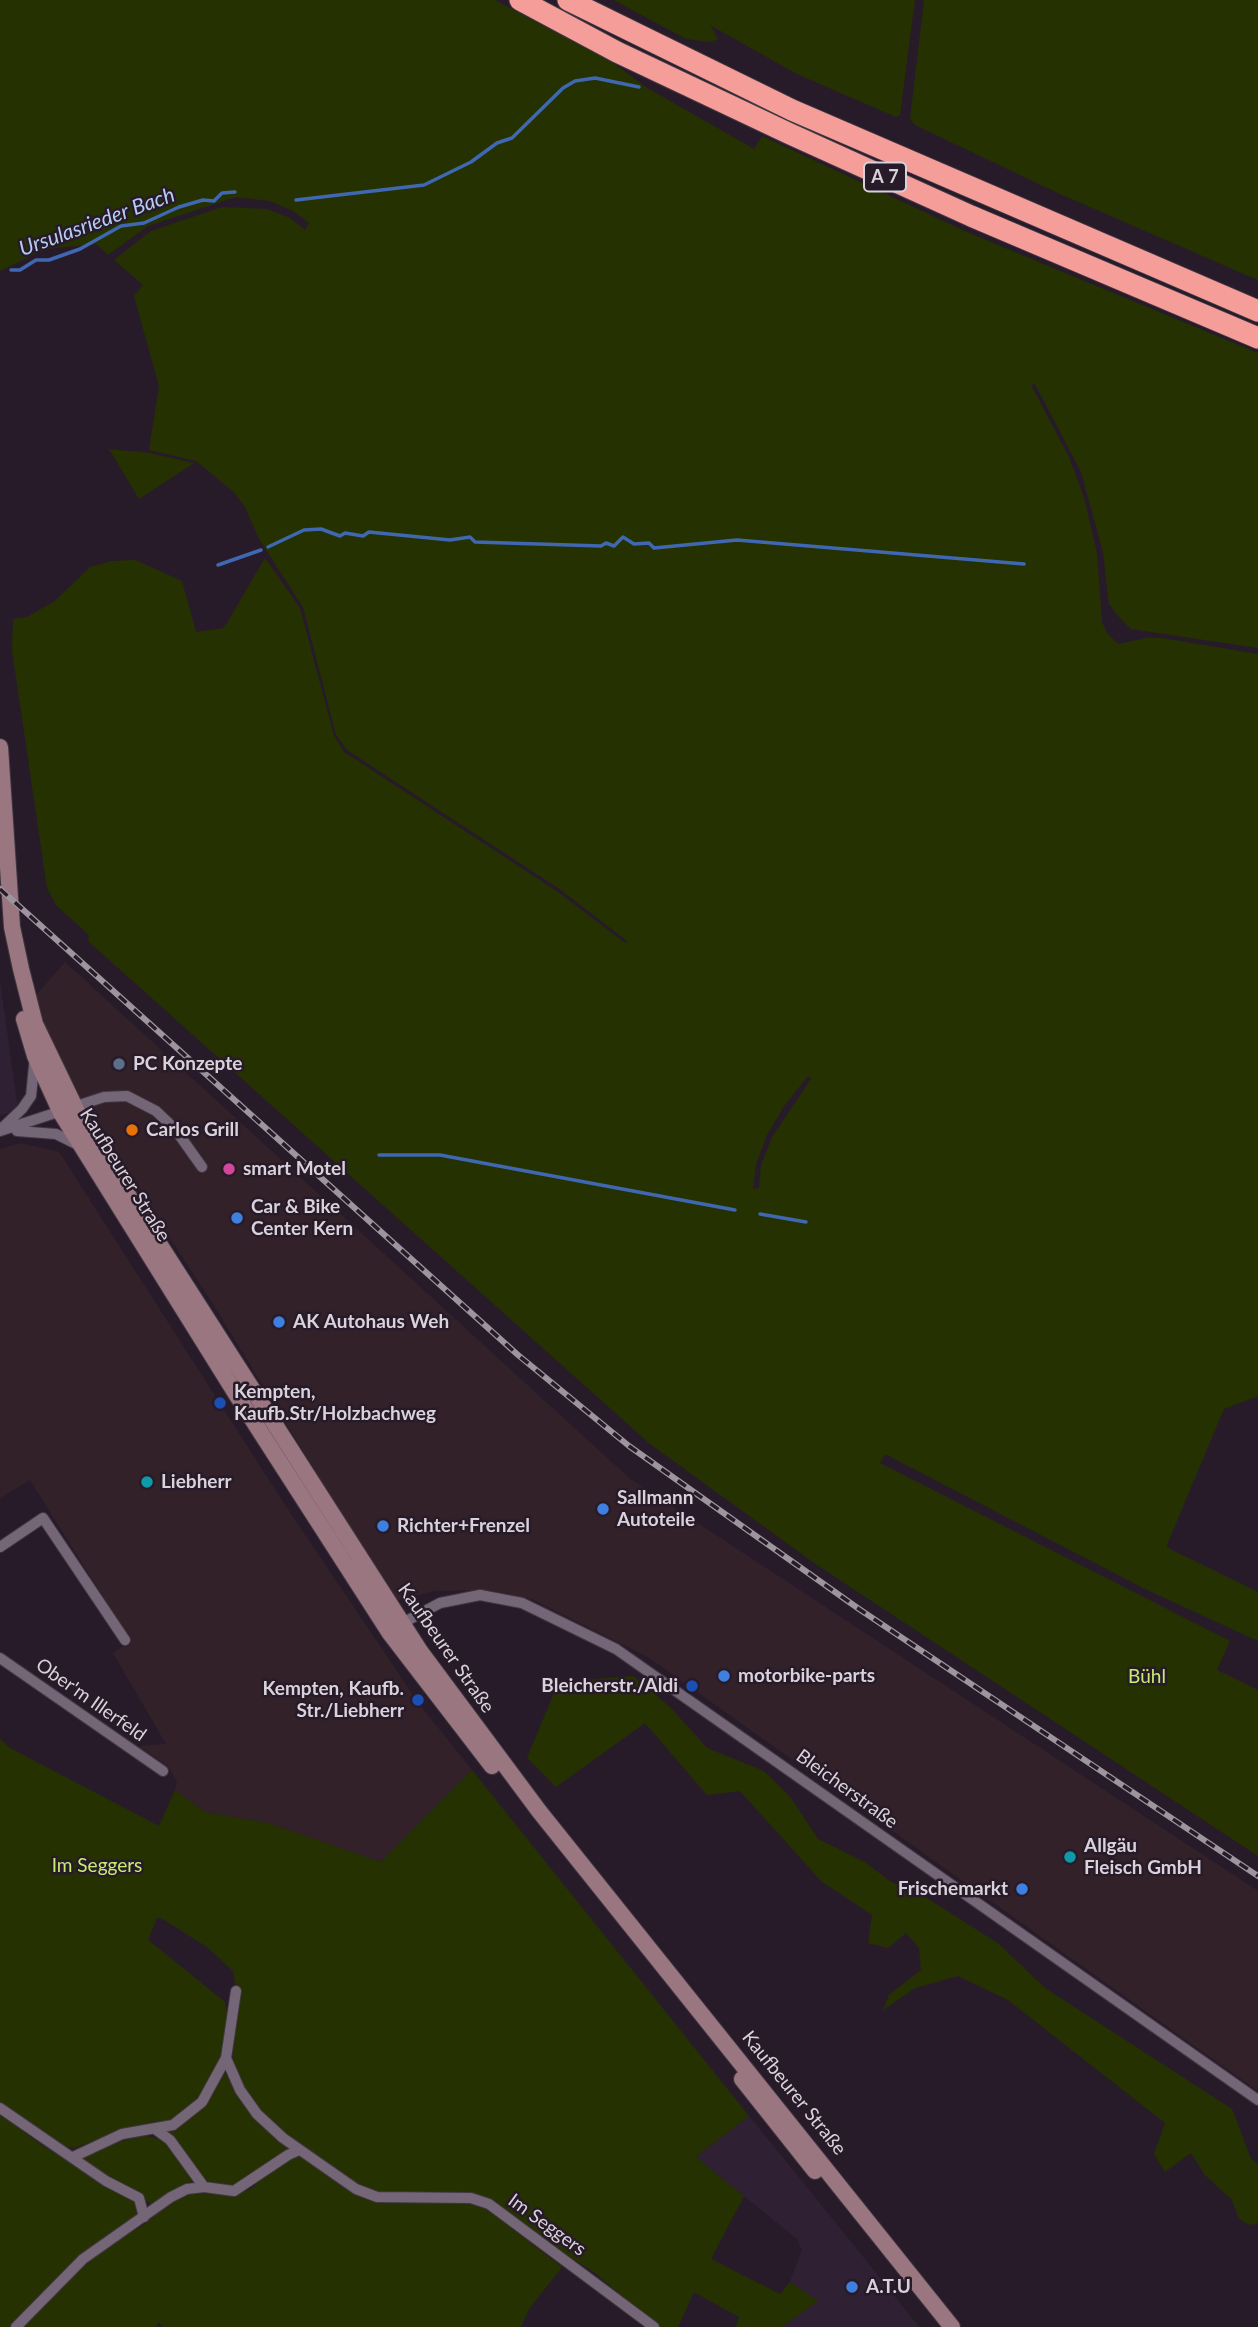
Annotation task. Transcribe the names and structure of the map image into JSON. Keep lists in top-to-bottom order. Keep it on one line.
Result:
{"streets":{"highway":["A 7"],"main road":["Kaufbeurer Straße"],"street":["Ober'm Illerfeld","Bleicherstraße","Im Seggers"]},"crossings":[["Kaufbeurer Straße","Bleicherstraße"]],"water":["Ursulasrieder Bach"],"parks":["Bühl","Im Seggers"],"places":["PC Konzepte","Carlos Grill","smart Motel","Car & Bike Center Kern","AK Autohaus Weh","Kempten, Kaufb.Str/Holzbachweg","Liebherr","Sallmann Autoteile","Richter+Frenzel","motorbike-parts","Bleicherstr./Aldi","Kempten, Kaufb. Str./Liebherr","Allgäu Fleisch GmbH","Frischemarkt","A.T.U"]}
